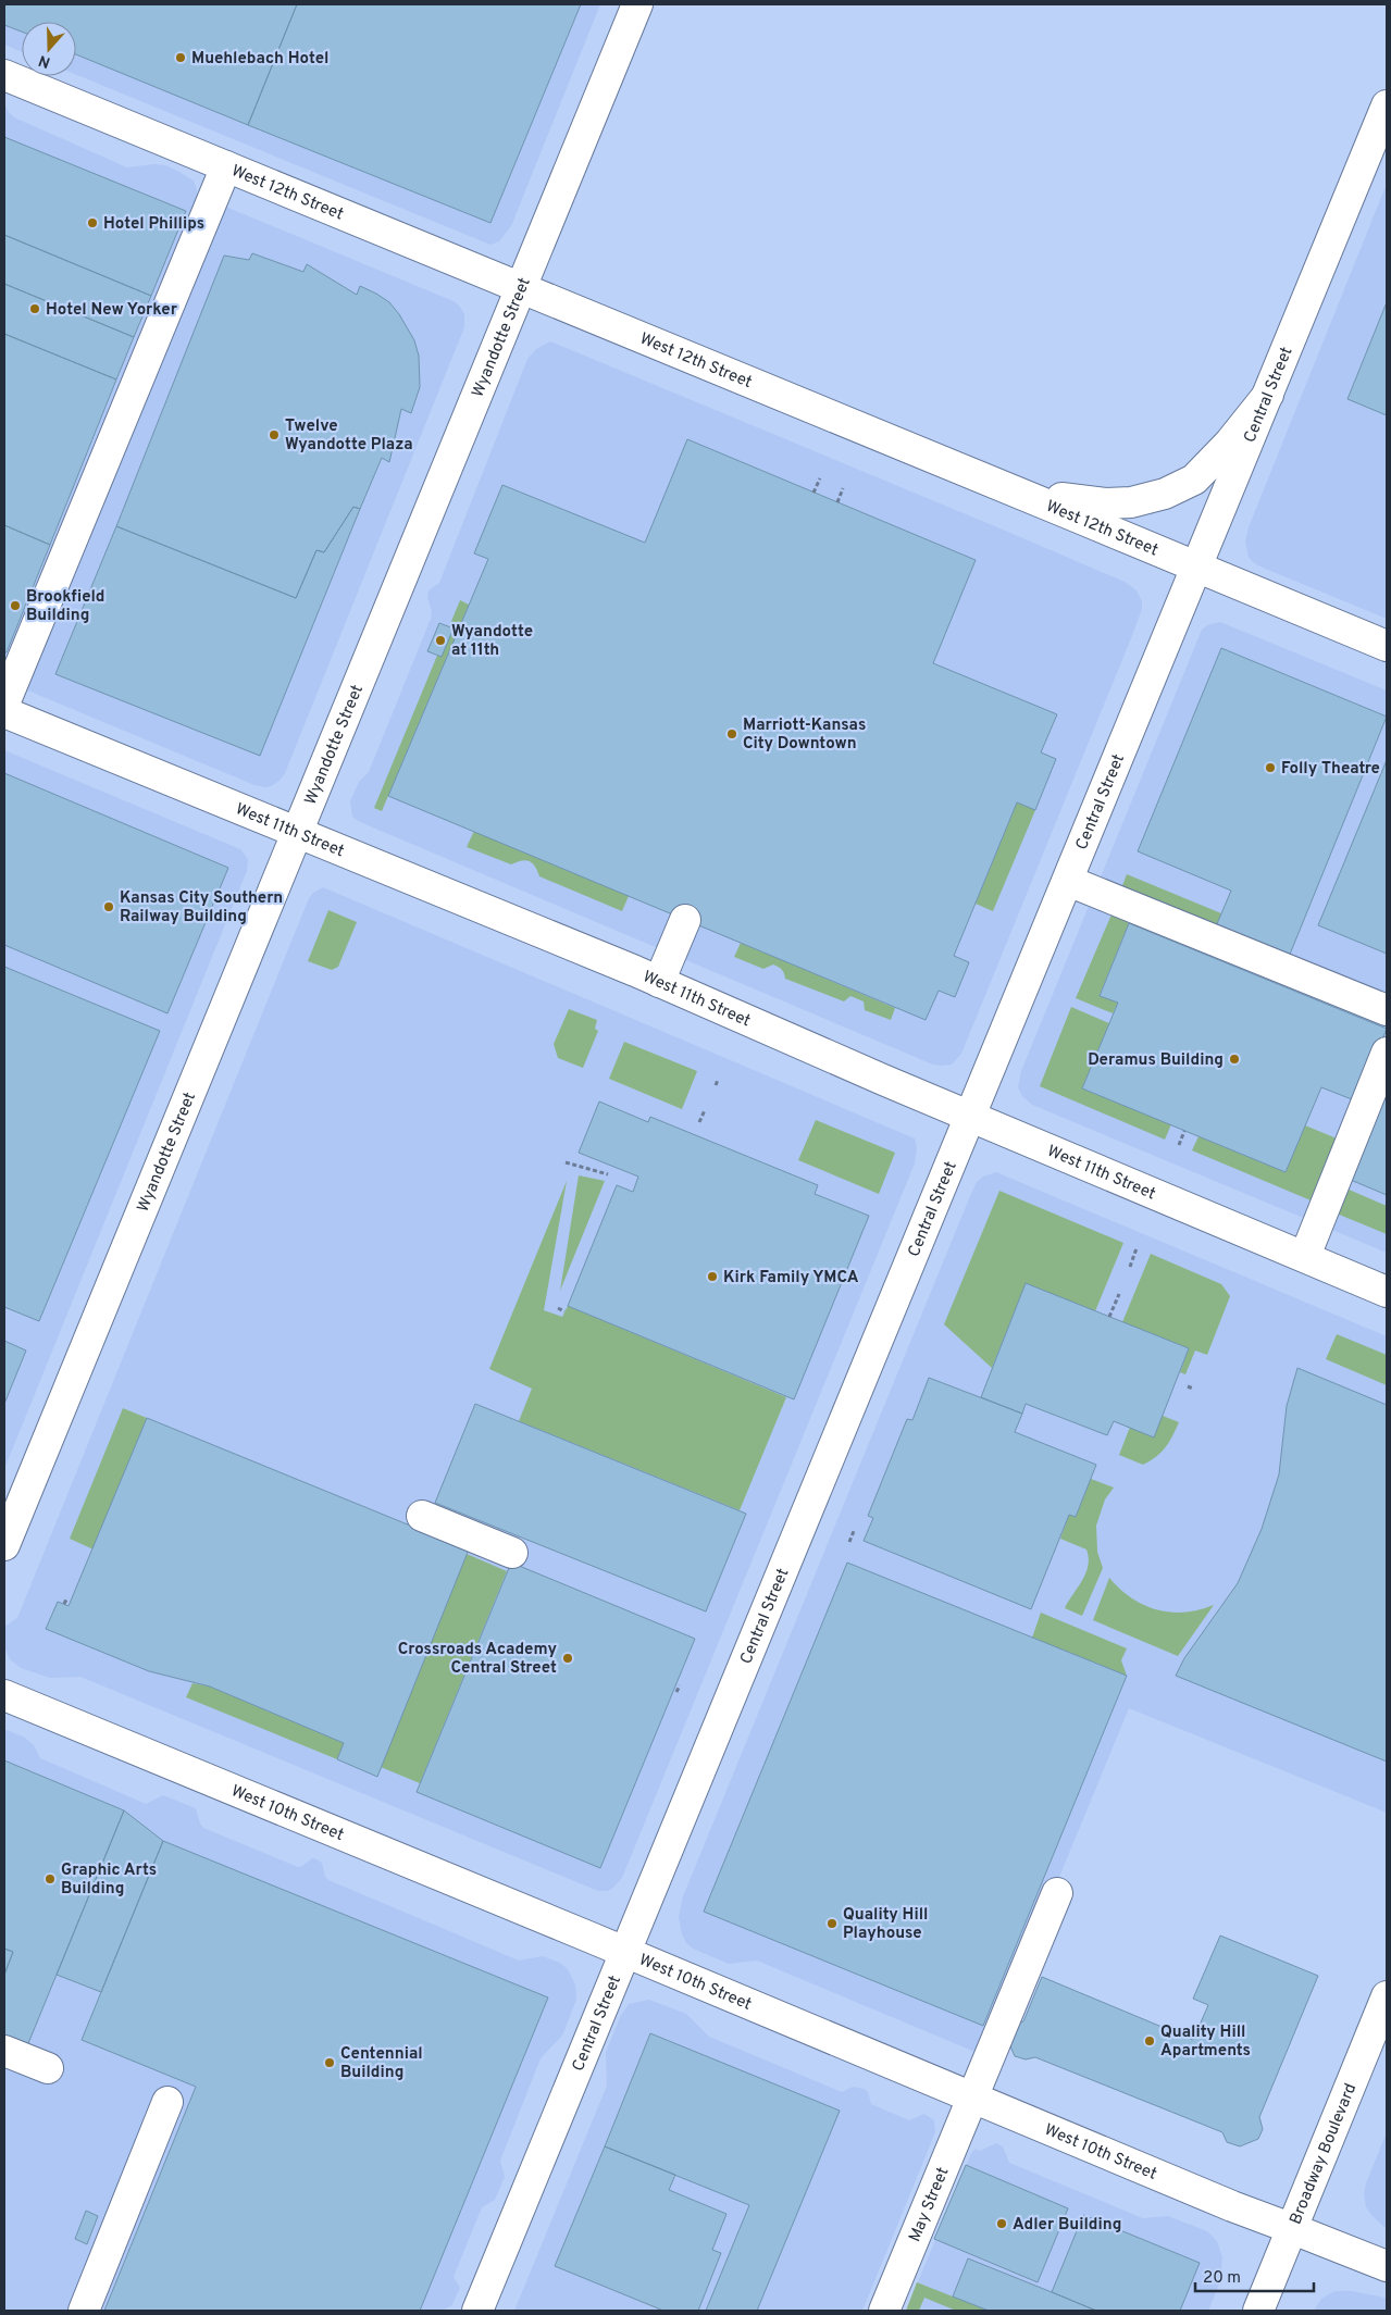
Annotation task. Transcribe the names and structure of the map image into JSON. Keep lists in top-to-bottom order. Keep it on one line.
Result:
{"streets":{"street":["West 12th Street","Wyandotte Street","Central Street","West 11th Street","West 10th Street","Broadway Boulevard","May Street"]},"crossings":[["West 12th Street","Wyandotte Street"],["West 12th Street","Central Street"],["Wyandotte Street","West 11th Street"],["Central Street","West 11th Street"],["Central Street","West 10th Street"],["West 10th Street","Broadway Boulevard"],["West 10th Street","May Street"]],"places":["Muehlebach Hotel","Hotel Phillips","Hotel New Yorker","Twelve Wyandotte Plaza","Brookfield Building","Wyandotte at 11th","Marriott-Kansas City Downtown","Folly Theatre","Kansas City Southern Railway Building","Deramus Building","Kirk Family YMCA","Crossroads Academy Central Street","Graphic Arts Building","Quality Hill Playhouse","Quality Hill Apartments","Centennial Building","Adler Building"],"scale_bar":"20 m","north":"bottom"}
